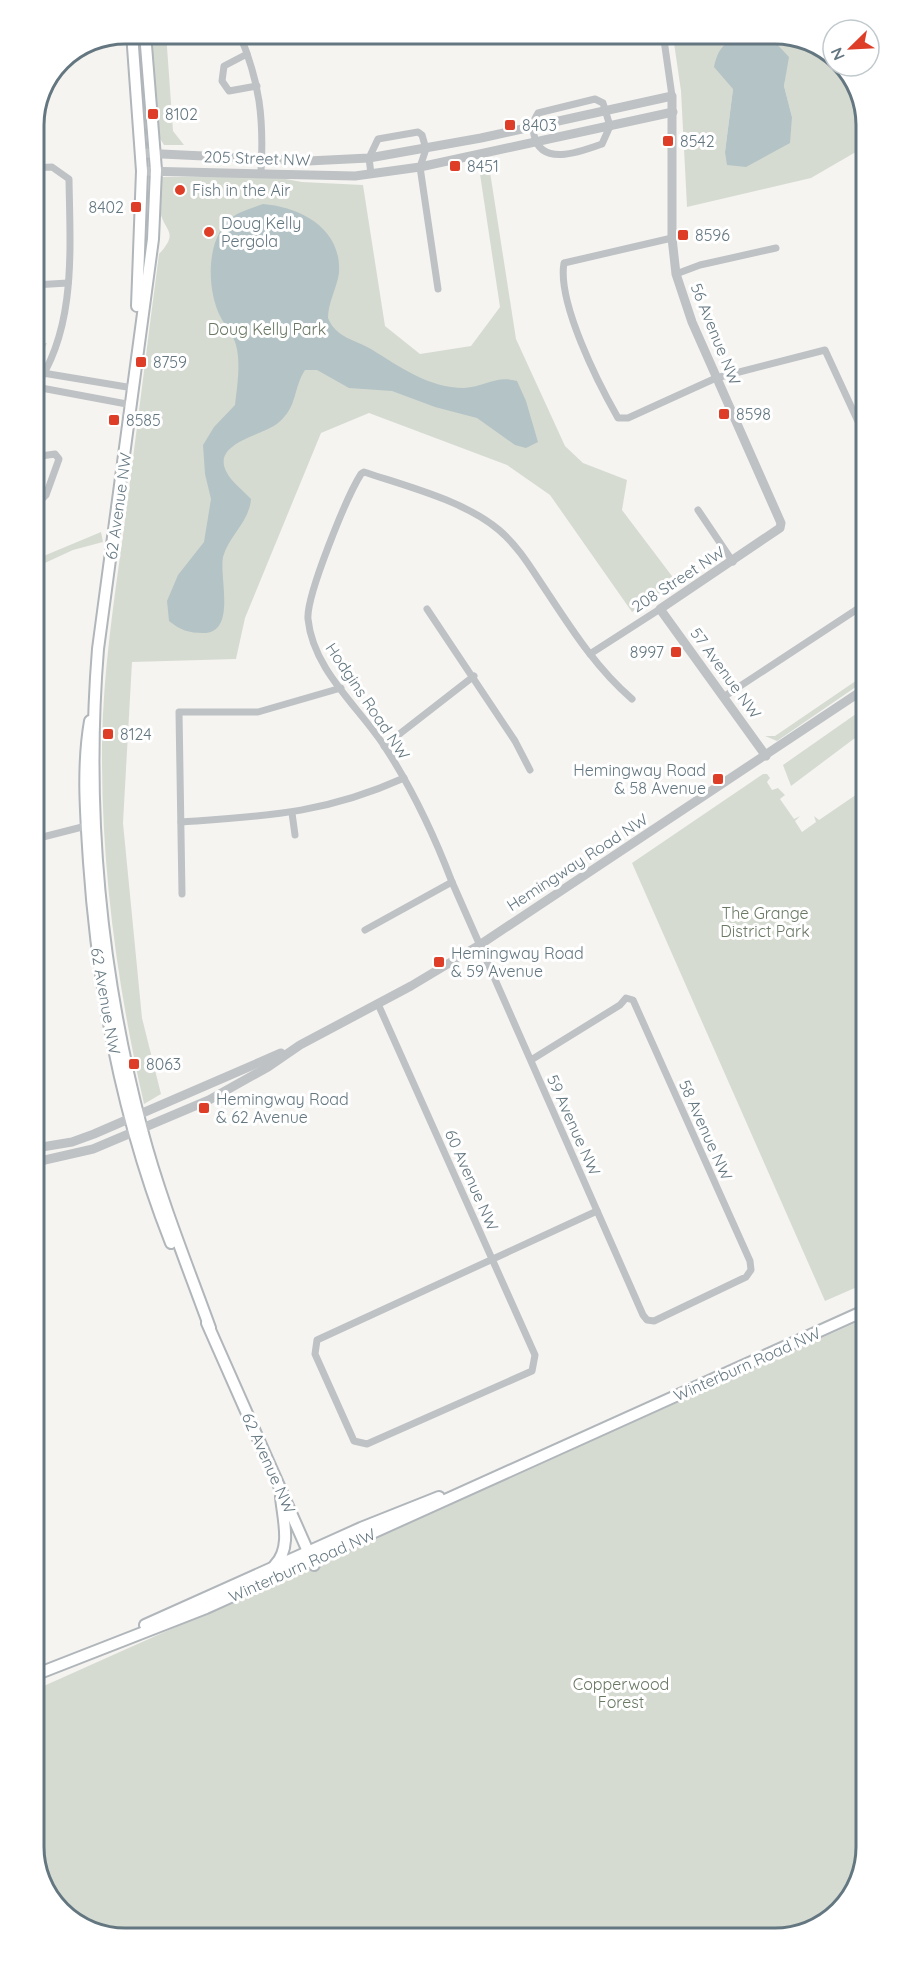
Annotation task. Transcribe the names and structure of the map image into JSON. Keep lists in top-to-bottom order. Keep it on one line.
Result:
{"streets":{"main road":["62 Avenue NW","Winterburn Road NW"],"street":["205 Street NW","56 Avenue NW","208 Street NW","57 Avenue NW","Hodgins Road NW","Hemingway Road NW","59 Avenue NW","58 Avenue NW","60 Avenue NW"]},"crossings":[["205 Street NW","56 Avenue NW"],["205 Street NW","62 Avenue NW"],["56 Avenue NW","208 Street NW"],["62 Avenue NW","Hemingway Road NW"],["62 Avenue NW","Winterburn Road NW"],["208 Street NW","57 Avenue NW"],["208 Street NW","Hodgins Road NW"],["57 Avenue NW","Hemingway Road NW"],["Hodgins Road NW","Hemingway Road NW"],["Hodgins Road NW","59 Avenue NW"],["Hemingway Road NW","59 Avenue NW"],["Hemingway Road NW","60 Avenue NW"],["59 Avenue NW","58 Avenue NW"]],"parks":["Doug Kelly Park","The Grange District Park","Copperwood Forest"],"places":{"transit":["8102","8403","8542","8451","8402","8596","8759","8598","8585","8997","8124","Hemingway Road & 58 Avenue","Hemingway Road & 59 Avenue","8063","Hemingway Road & 62 Avenue"],"other":["Fish in the Air","Doug Kelly Pergola"]},"north":"bottom left"}
